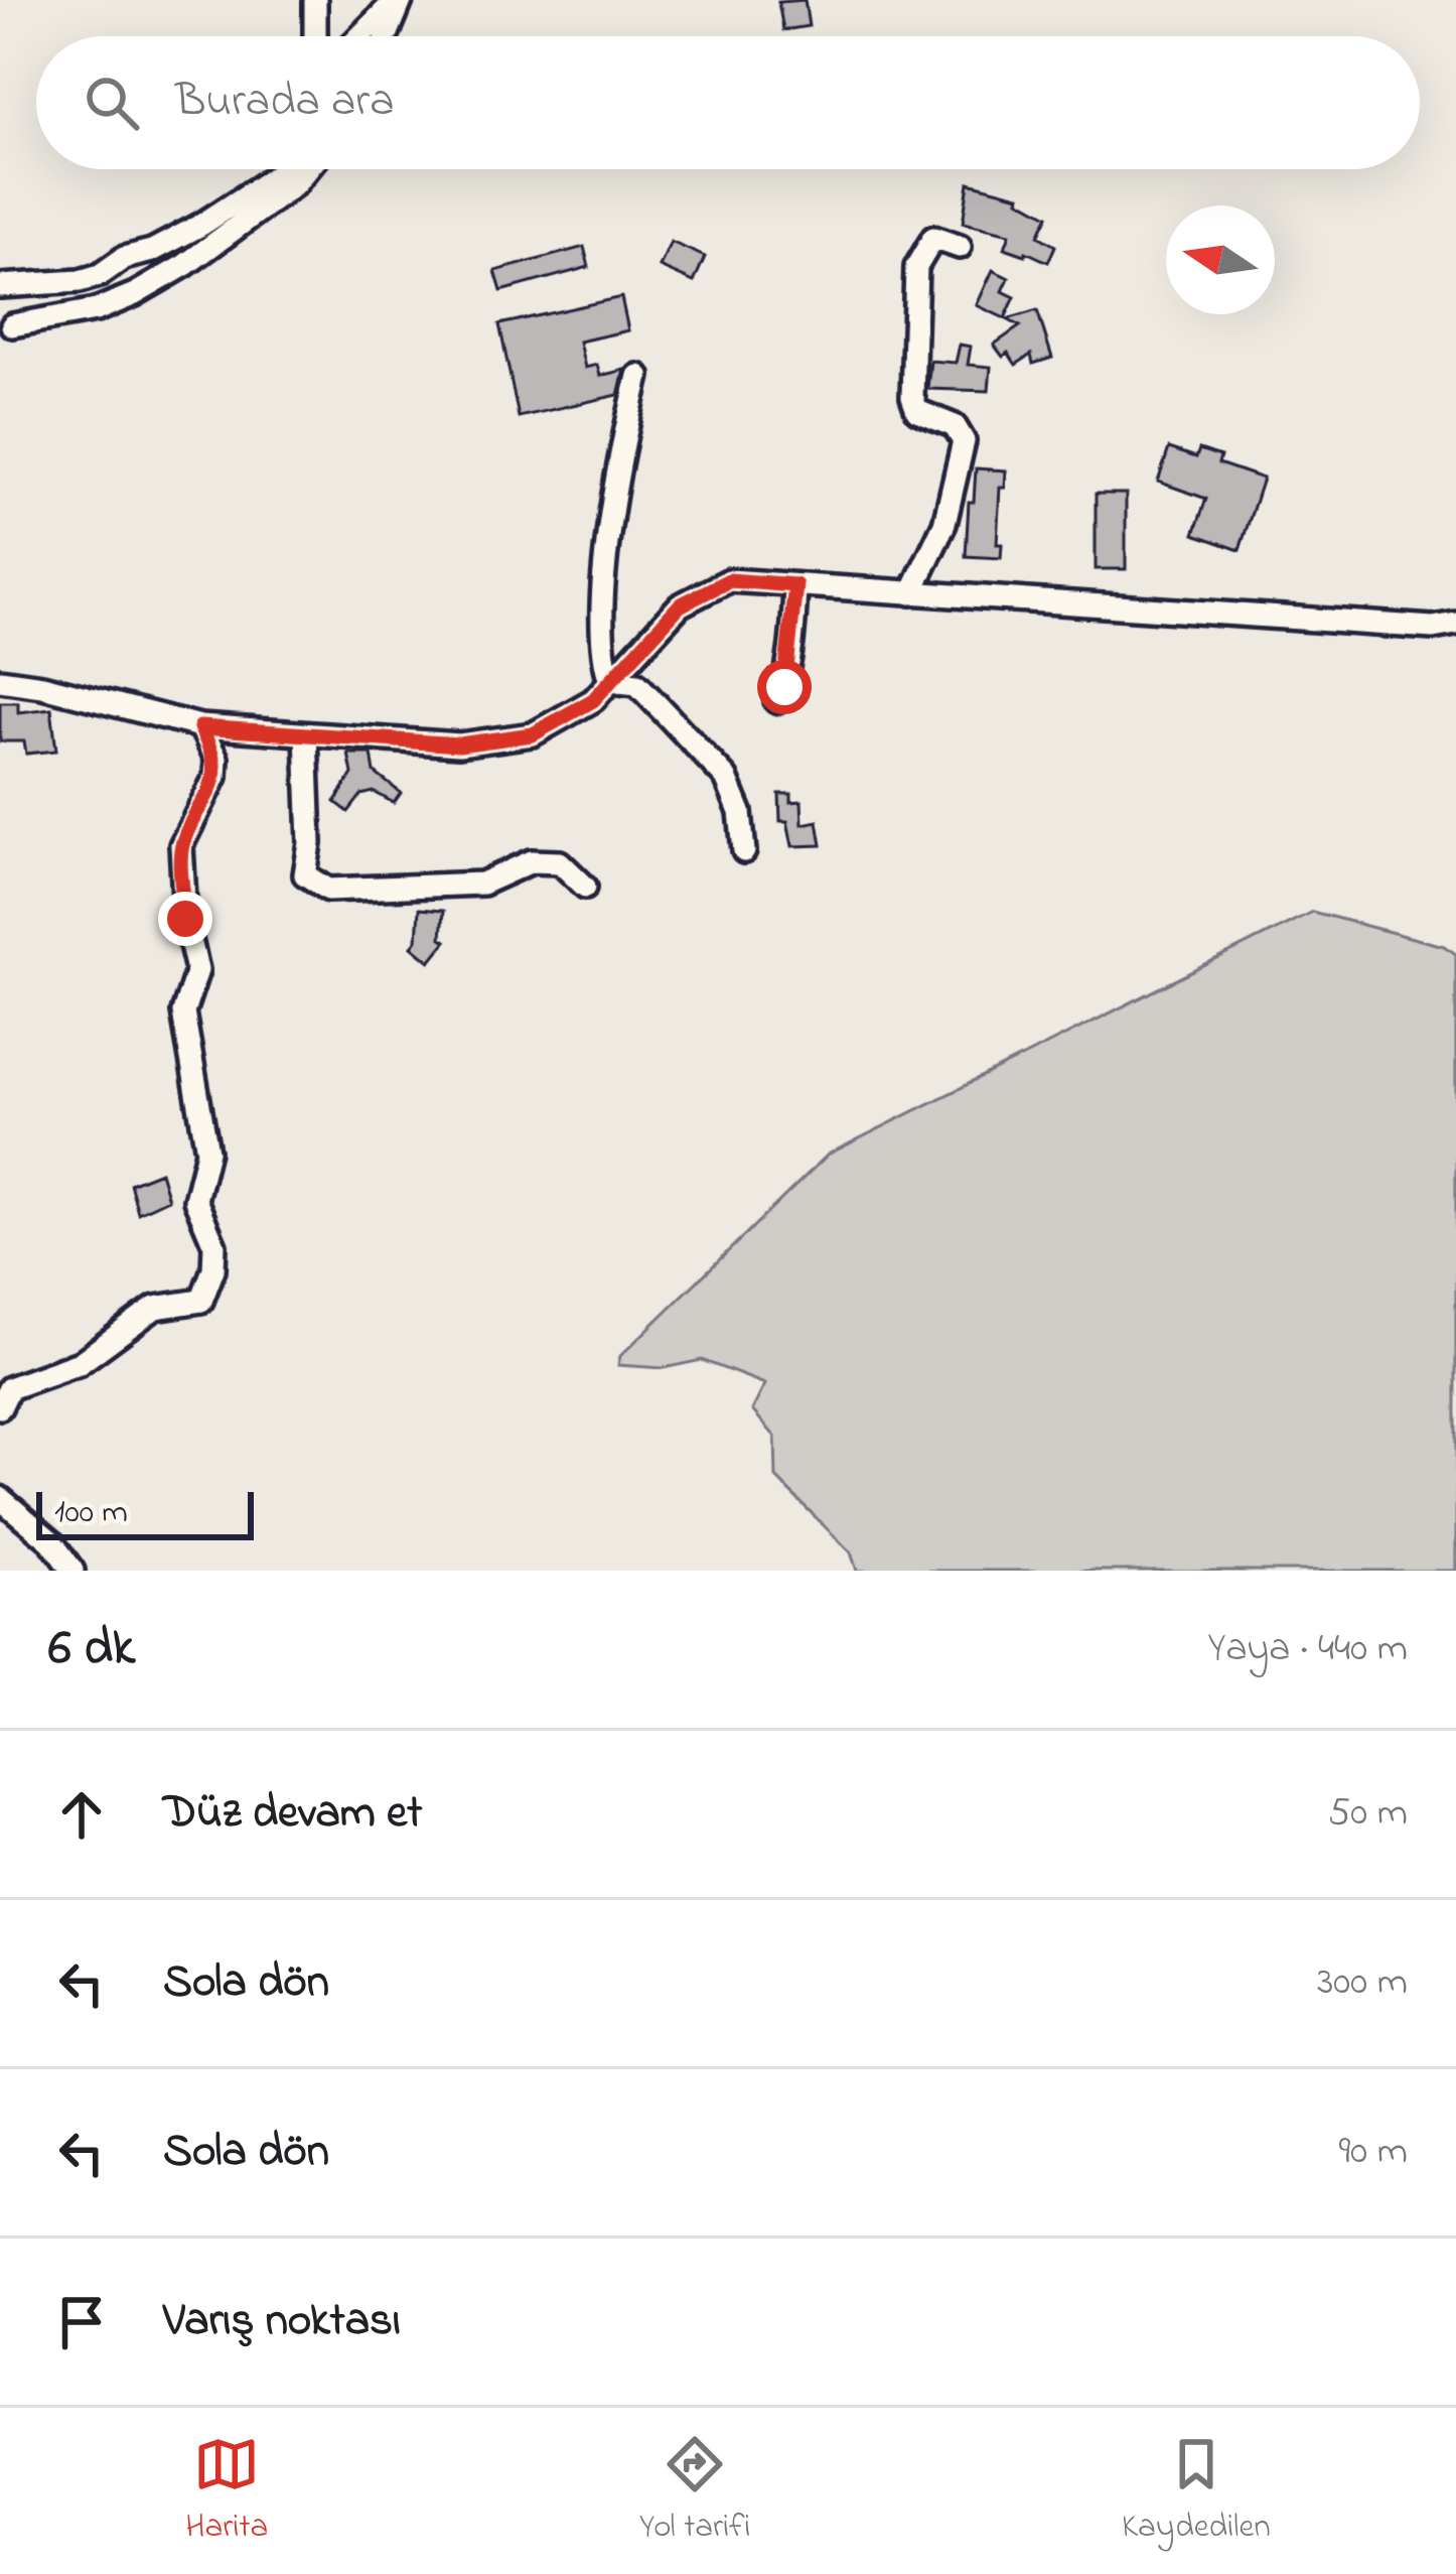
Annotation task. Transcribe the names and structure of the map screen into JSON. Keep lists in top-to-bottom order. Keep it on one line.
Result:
{"scale_bar":"100 m","north":"left","page":{"search":"Burada ara","scale":"100 m","heading":["6 dk","Yaya · 440 m"],"list":[["Düz devam et","50 m"],["Sola dön","300 m"],["Sola dön","90 m"],"Varış noktası"],"nav":["Harita","Yol tarifi","Kaydedilen"]}}
